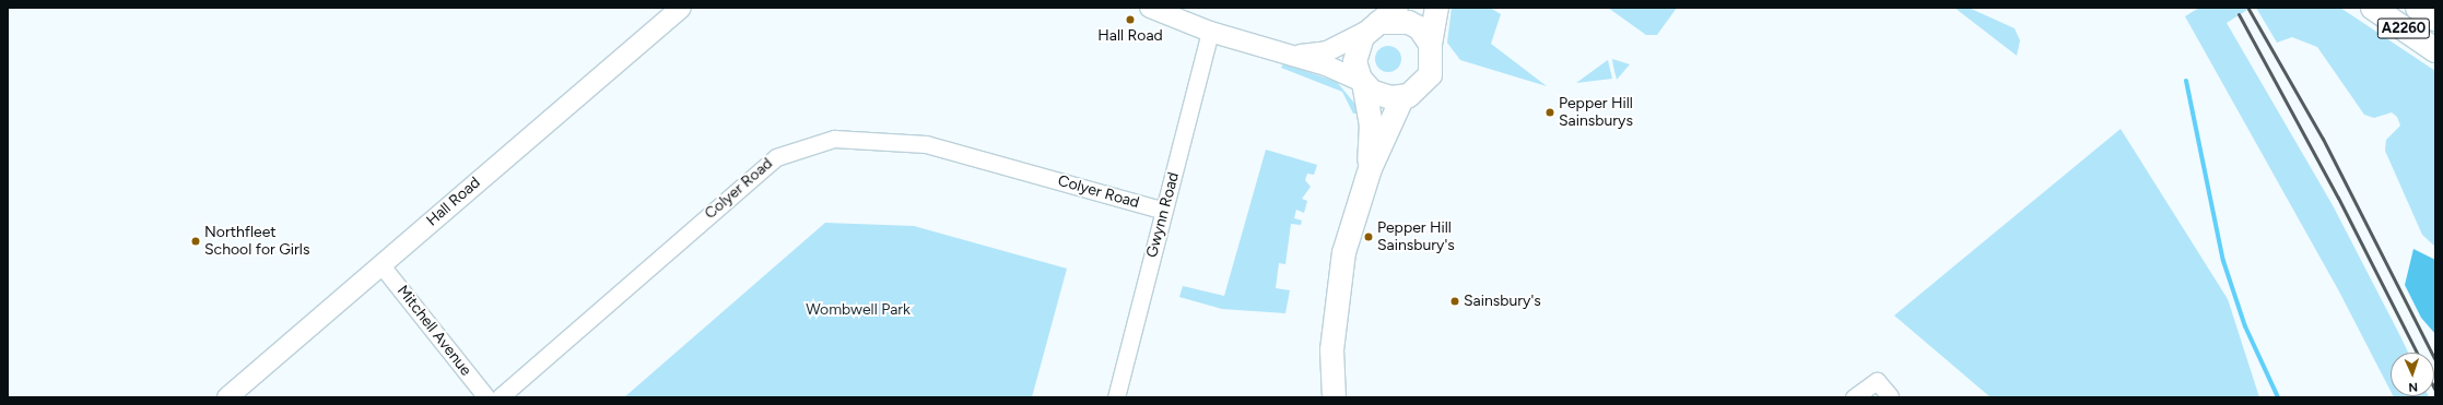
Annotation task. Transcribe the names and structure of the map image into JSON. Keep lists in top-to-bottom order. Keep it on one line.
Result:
{"streets":{"main road":["A2260"],"street":["Colyer Road","Hall Road","Gwynn Road","Mitchell Avenue"]},"crossings":[["Colyer Road","Gwynn Road"],["Hall Road","Mitchell Avenue"]],"parks":["Wombwell Park"],"places":["Hall Road","Pepper Hill Sainsburys","Pepper Hill Sainsbury's","Northfleet School for Girls","Sainsbury's"],"north":"bottom"}
